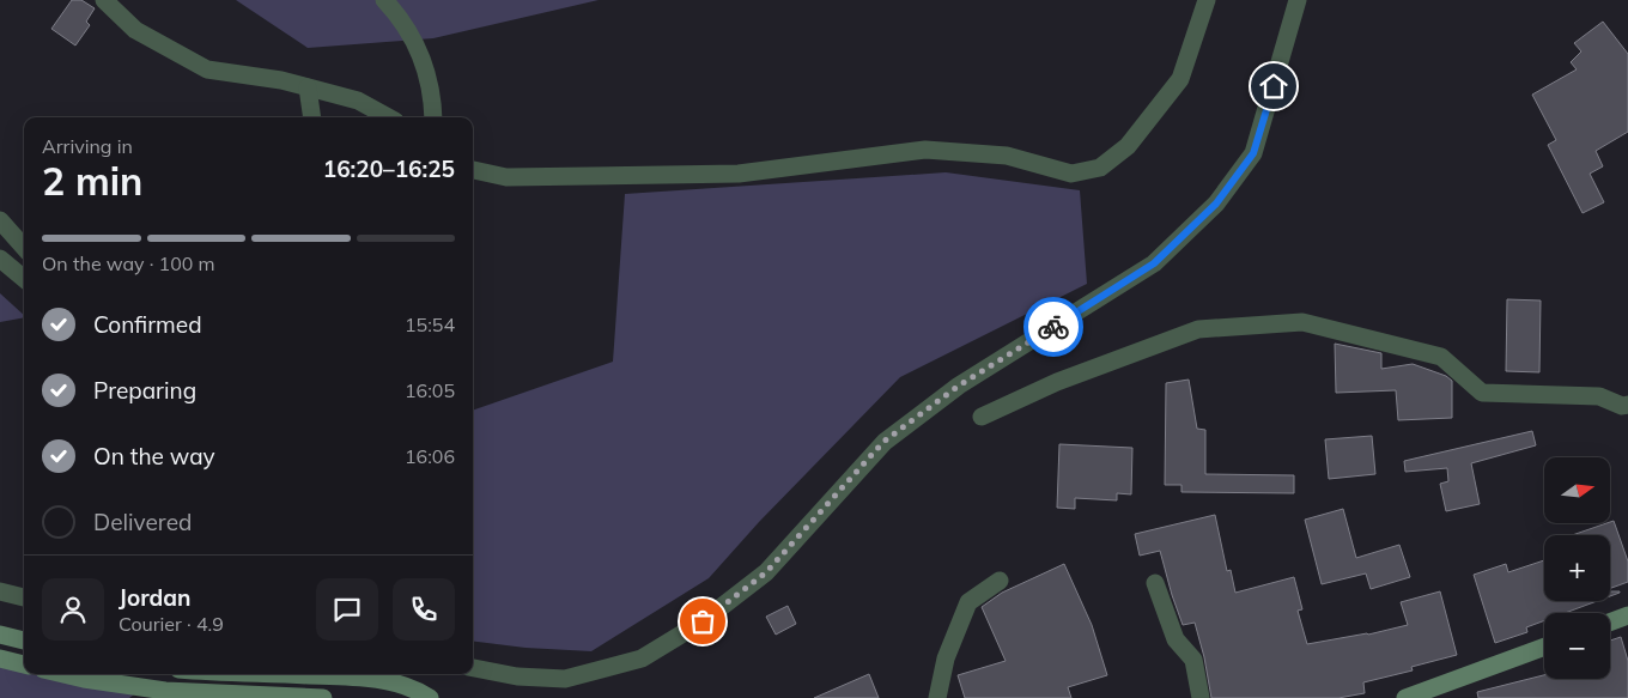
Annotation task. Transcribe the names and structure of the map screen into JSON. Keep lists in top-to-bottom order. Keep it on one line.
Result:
{"north":"right","page":{"heading":["2 min","Arriving in","16:20–16:25"],"panel":["Jordan","Courier · 4.9"],"bar":"On the way · 100 m","list":[["Confirmed","15:54"],["Preparing","16:05"],["On the way","16:06"],"Delivered"],"map_buttons":["+","−"]}}
